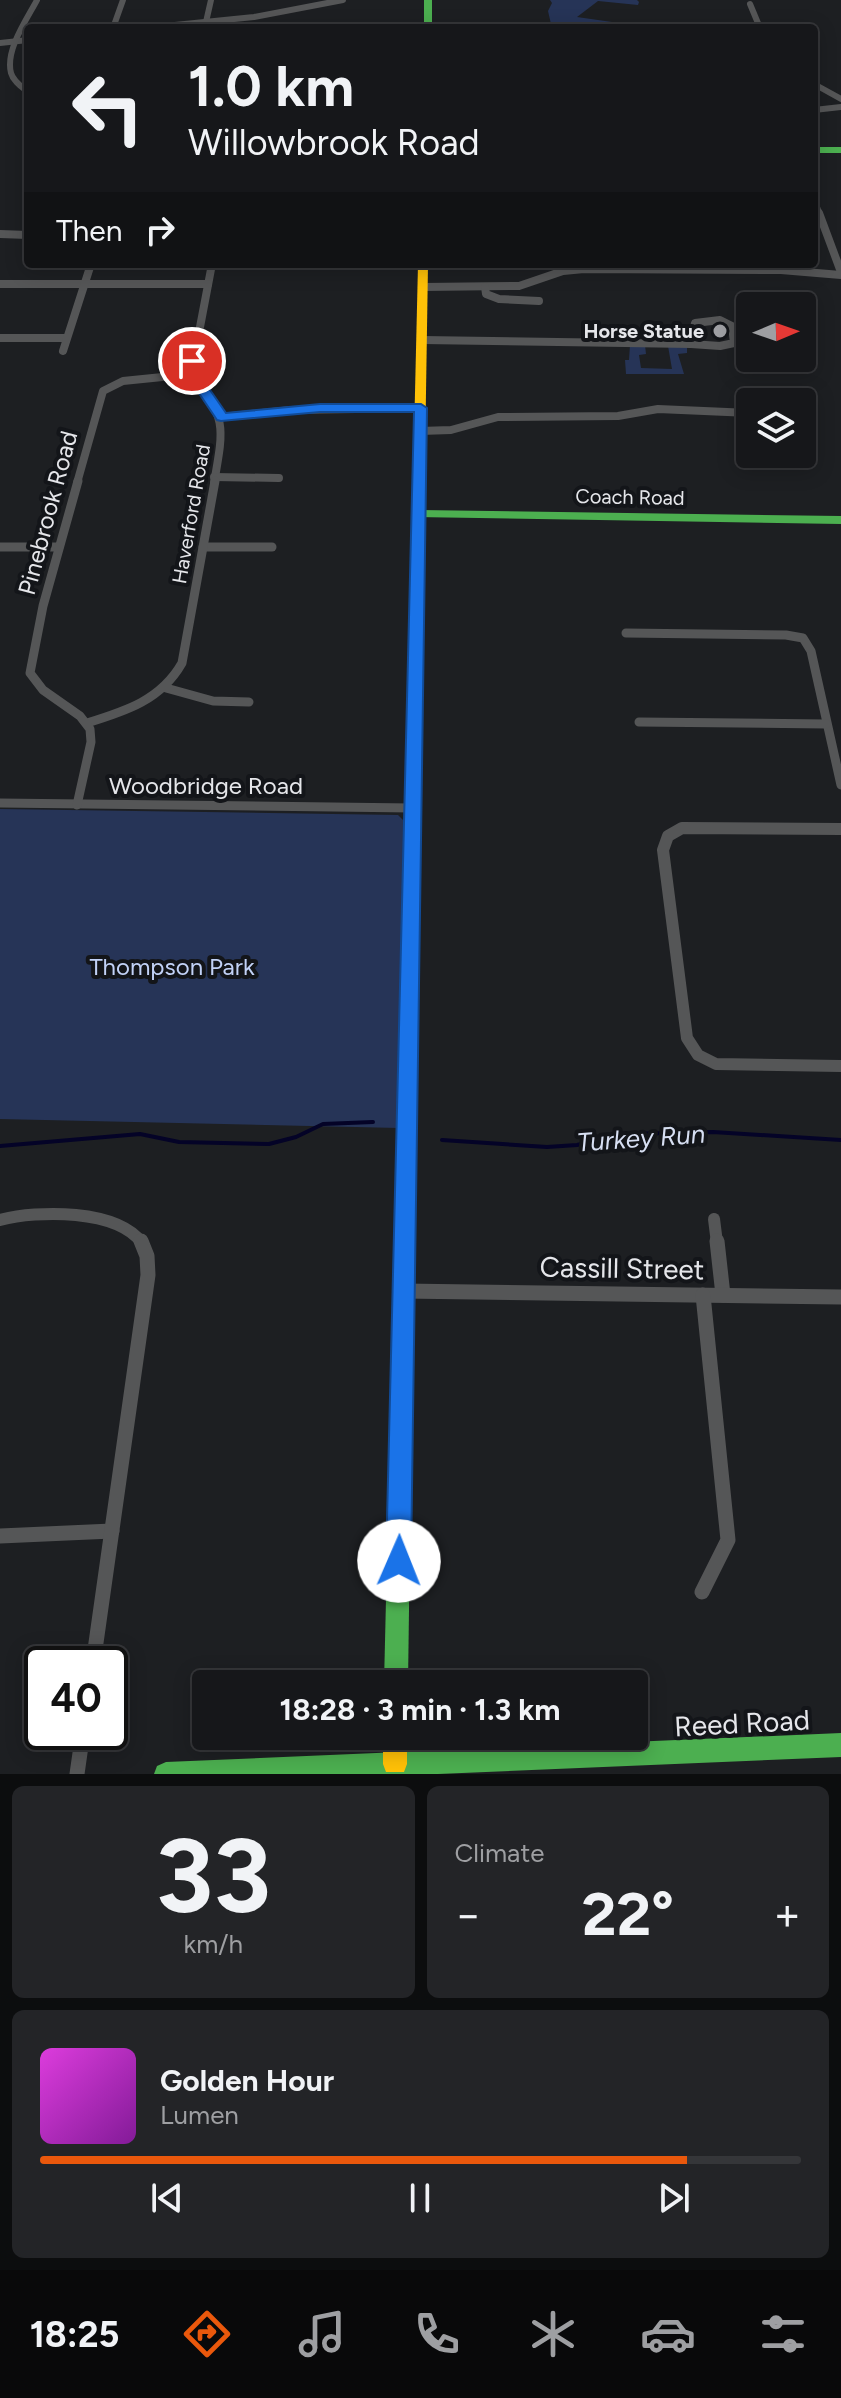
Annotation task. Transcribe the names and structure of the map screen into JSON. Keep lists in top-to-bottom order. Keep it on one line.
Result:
{"streets":{"street":["Coach Road","Pinebrook Road","Haverford Road","Woodbridge Road","Cassill Street","Reed Road"]},"crossings":[["Pinebrook Road","Haverford Road"]],"water":["Turkey Run"],"parks":["Thompson Park"],"places":["Horse Statue"],"north":"right","page":{"turn":["1.0 km","Willowbrook Road"],"then":"Then","limit":"40","trip":"18:28 · 3 min · 1.3 km","tile":[["33","km/h"],"Climate"],"heat":["−","22°","+"],"song":["Golden Hour","Lumen"],"tabs":"18:25"}}
